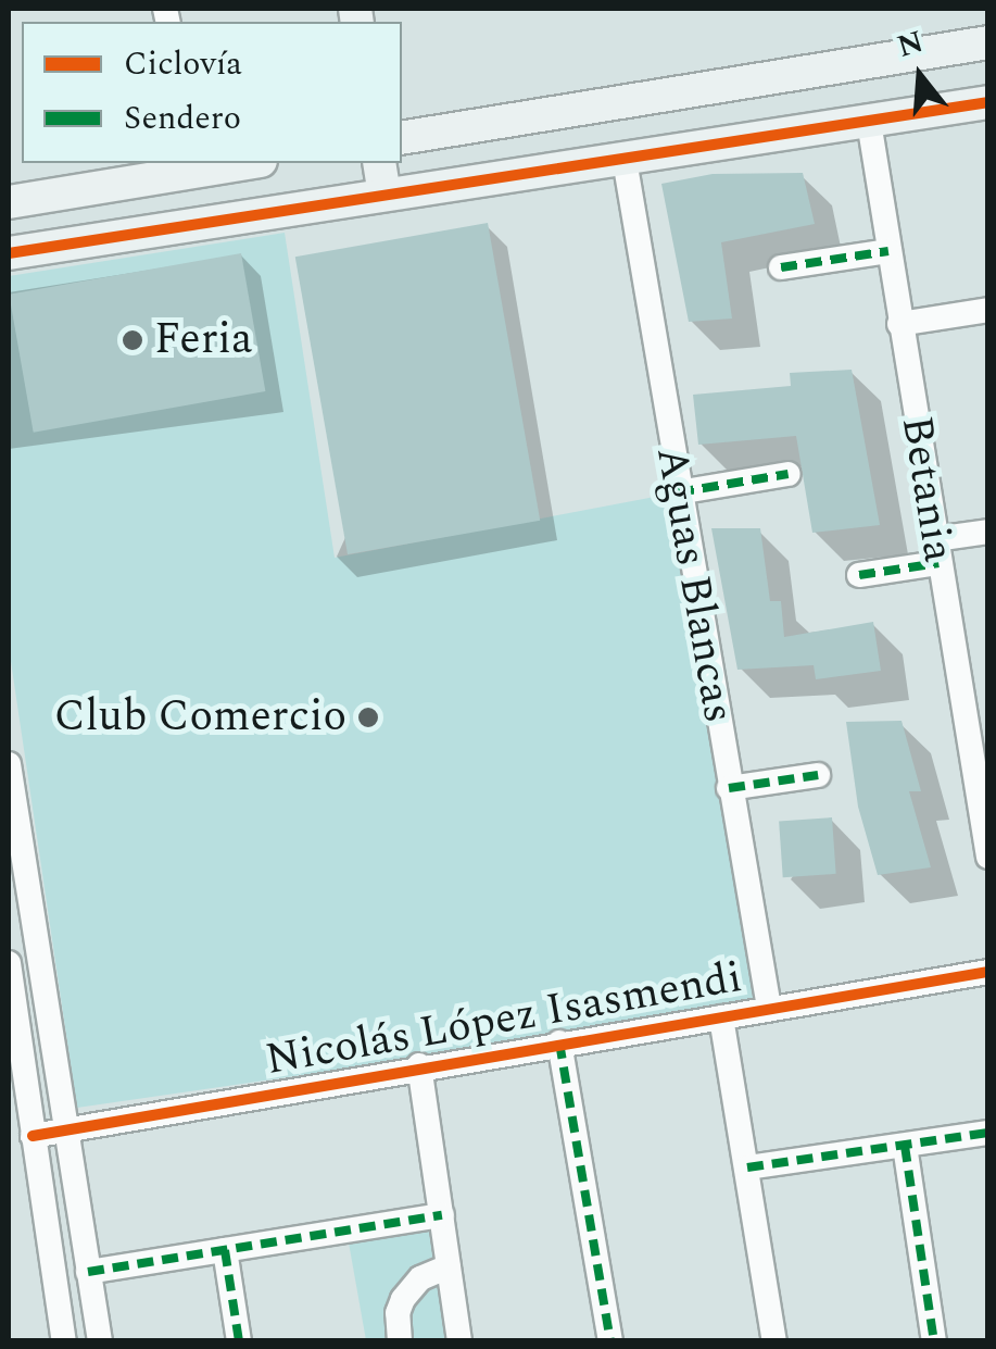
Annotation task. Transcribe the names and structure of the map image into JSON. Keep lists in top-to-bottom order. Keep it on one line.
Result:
{"streets":{"street":["Betania","Aguas Blancas","Nicolás López Isasmendi"]},"crossings":[["Aguas Blancas","Nicolás López Isasmendi"]],"places":["Feria","Club Comercio"],"legend":["Ciclovía","Sendero"],"north":"top"}
